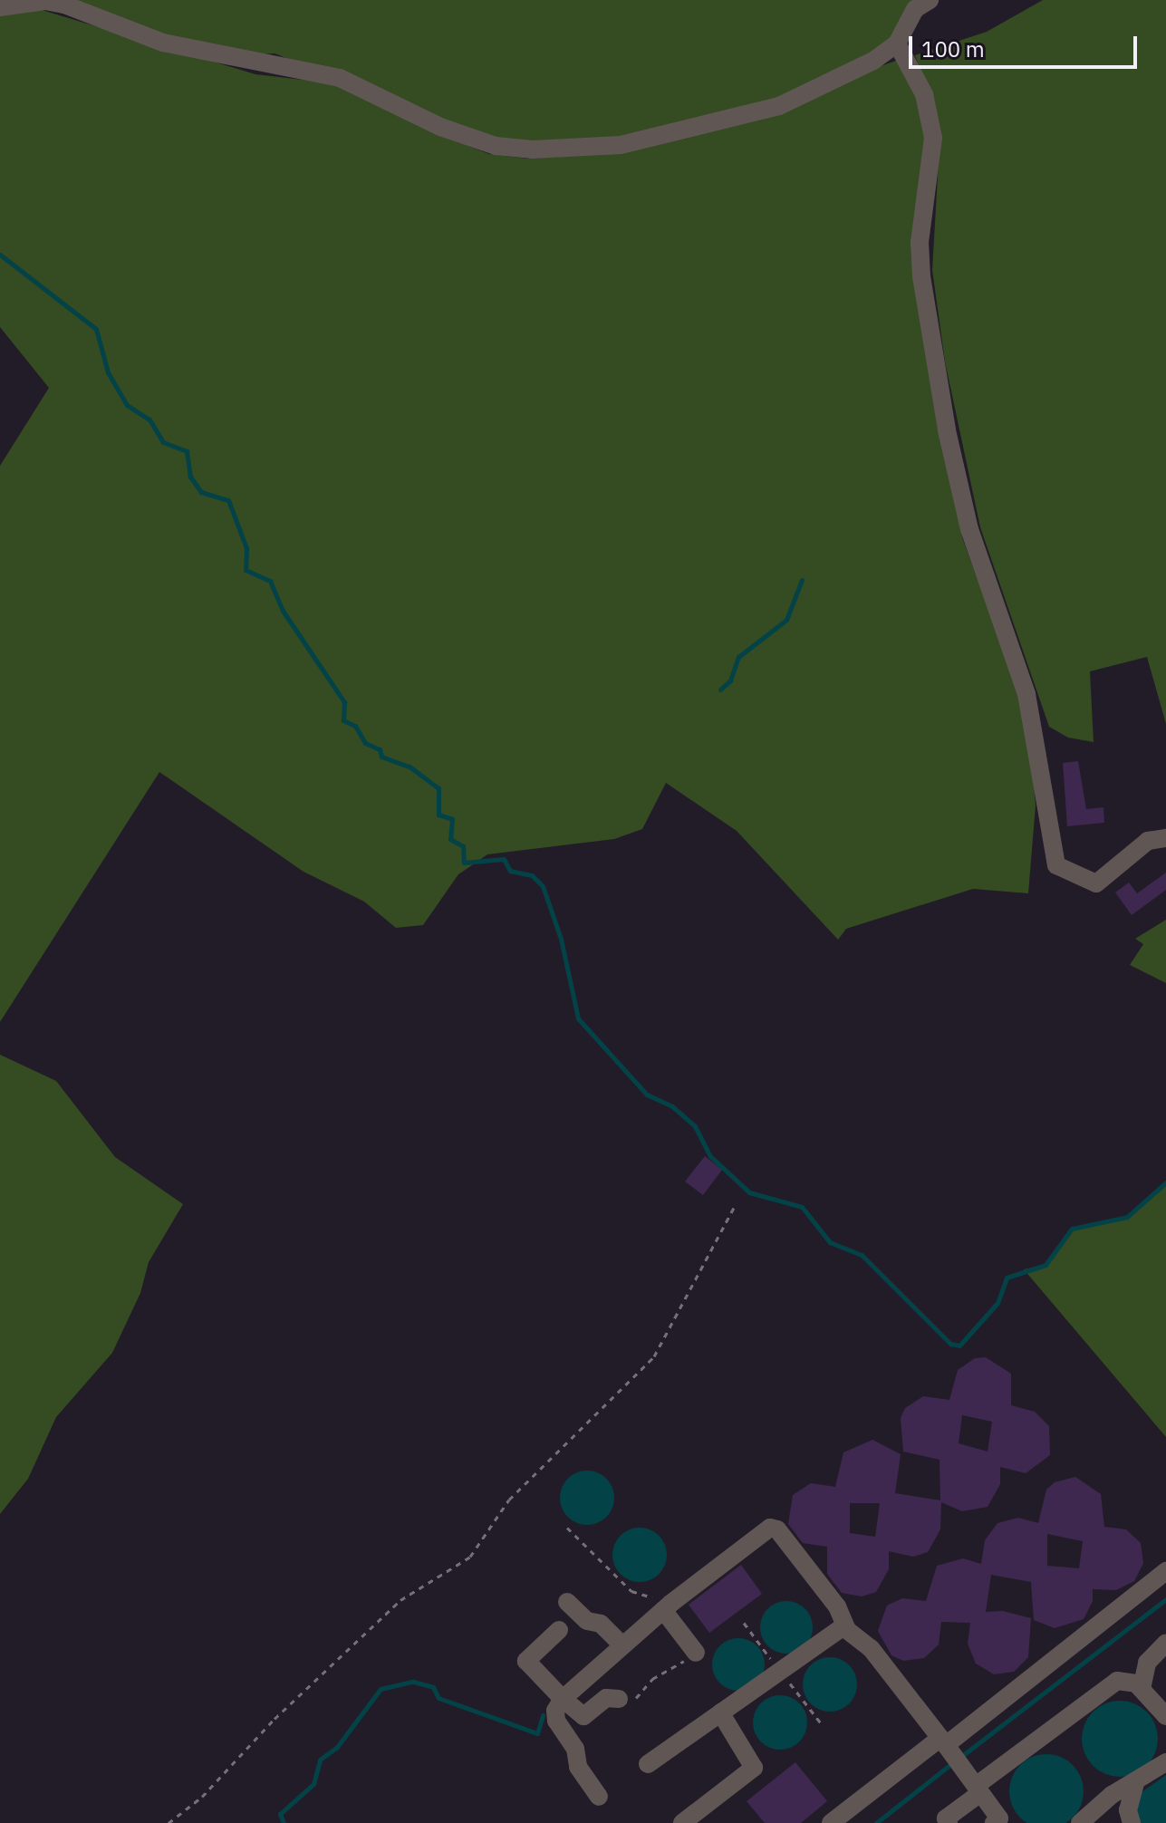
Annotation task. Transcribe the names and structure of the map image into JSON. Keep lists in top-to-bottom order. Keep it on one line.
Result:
{"scale_bar":"100 m"}
